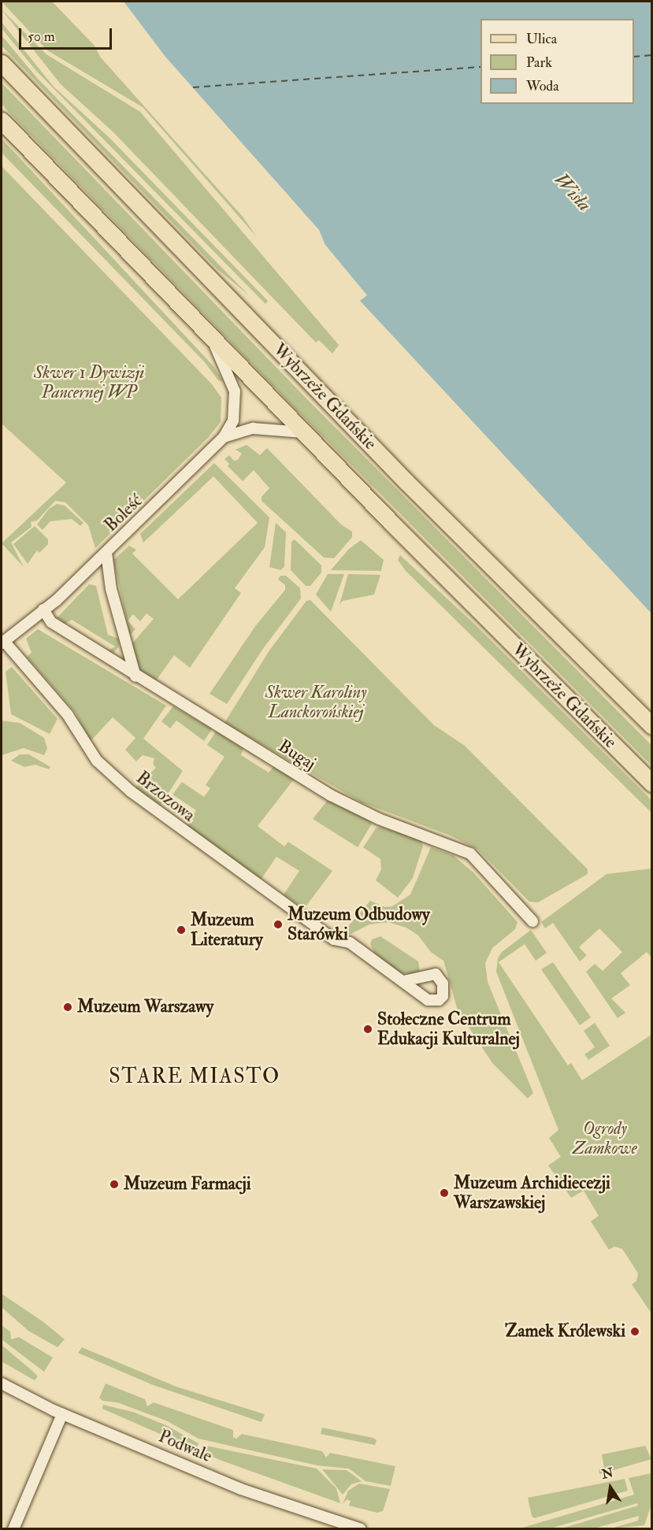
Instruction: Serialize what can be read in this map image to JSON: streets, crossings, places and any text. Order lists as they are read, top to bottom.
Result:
{
  "streets": {
    "main road": ["Wybrzeże Gdańskie"],
    "street": [
      "Boleść",
      "Bugaj",
      "Brzozowa",
      "Podwale"
    ]
  },
  "crossings": [
    ["Wybrzeże Gdańskie", "Boleść"],
    ["Boleść", "Bugaj"],
    ["Boleść", "Brzozowa"]
  ],
  "districts": ["STARE MIASTO"],
  "water": ["Wisła"],
  "parks": ["Skwer 1 Dywizji Pancernej WP", "Skwer Karoliny Lanckorońskiej", "Ogrody Zamkowe"],
  "places": [
    "Muzeum Odbudowy Starówki",
    "Muzeum Literatury",
    "Muzeum Warszawy",
    "Stołeczne Centrum Edukacji Kulturalnej",
    "Muzeum Farmacji",
    "Muzeum Archidiecezji Warszawskiej",
    "Zamek Królewski"
  ],
  "legend": ["Ulica", "Park", "Woda"],
  "scale_bar": "50 m",
  "north": "top"
}
